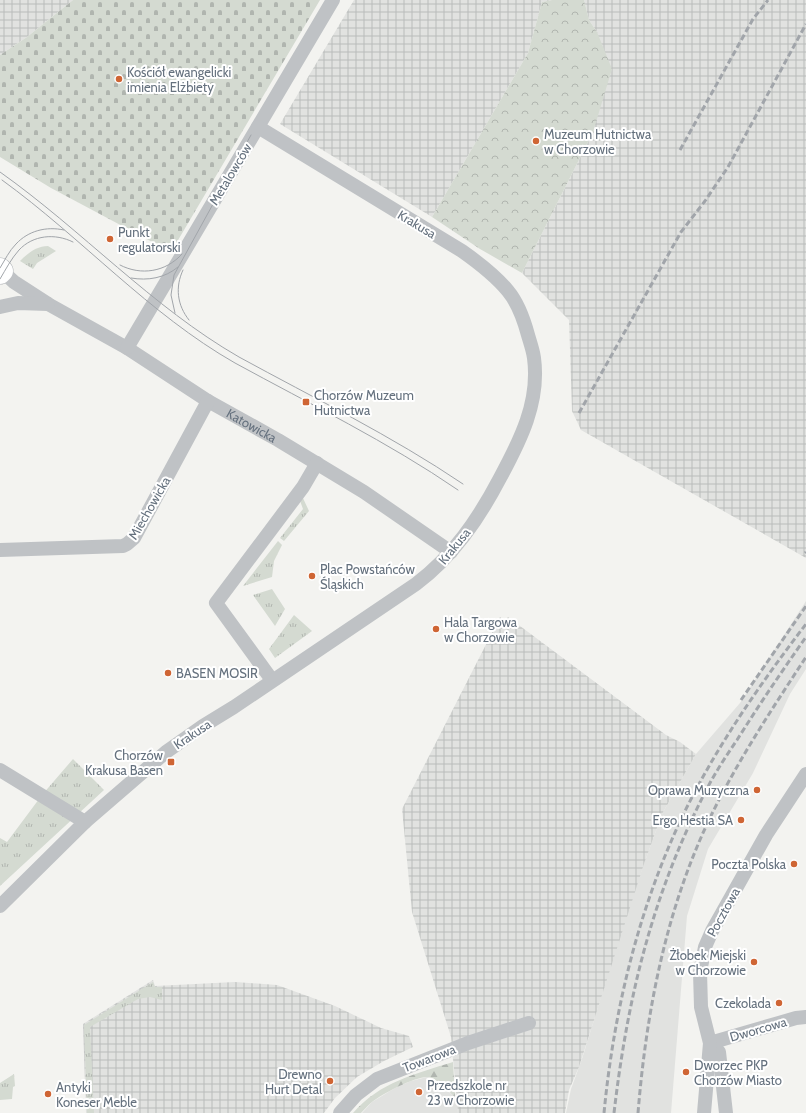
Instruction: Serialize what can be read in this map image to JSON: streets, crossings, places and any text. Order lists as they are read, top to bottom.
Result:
{
  "streets": {
    "street": [
      "Metalowców",
      "Krakusa",
      "Katowicka",
      "Miechowicka",
      "Pocztowa",
      "Dworcowa",
      "Towarowa"
    ]
  },
  "crossings": [
    ["Metalowców", "Krakusa"],
    ["Metalowców", "Katowicka"],
    ["Krakusa", "Katowicka"],
    ["Katowicka", "Miechowicka"],
    ["Pocztowa", "Dworcowa"]
  ],
  "places": {
    "other": [
      "Kościół ewangelicki imienia Elżbiety",
      "Muzeum Hutnictwa w Chorzowie",
      "Punkt regulatorski",
      "Plac Powstańców Śląskich",
      "Hala Targowa w Chorzowie",
      "BASEN MOSIR",
      "Oprawa Muzyczna",
      "Ergo Hestia SA",
      "Poczta Polska",
      "Żłobek Miejski w Chorzowie",
      "Czekolada",
      "Dworzec PKP Chorzów Miasto",
      "Drewno Hurt Detal",
      "Przedszkole nr 23 w Chorzowie",
      "Antyki Koneser Meble"
    ],
    "transit": ["Chorzów Muzeum Hutnictwa", "Chorzów Krakusa Basen"]
  }
}
